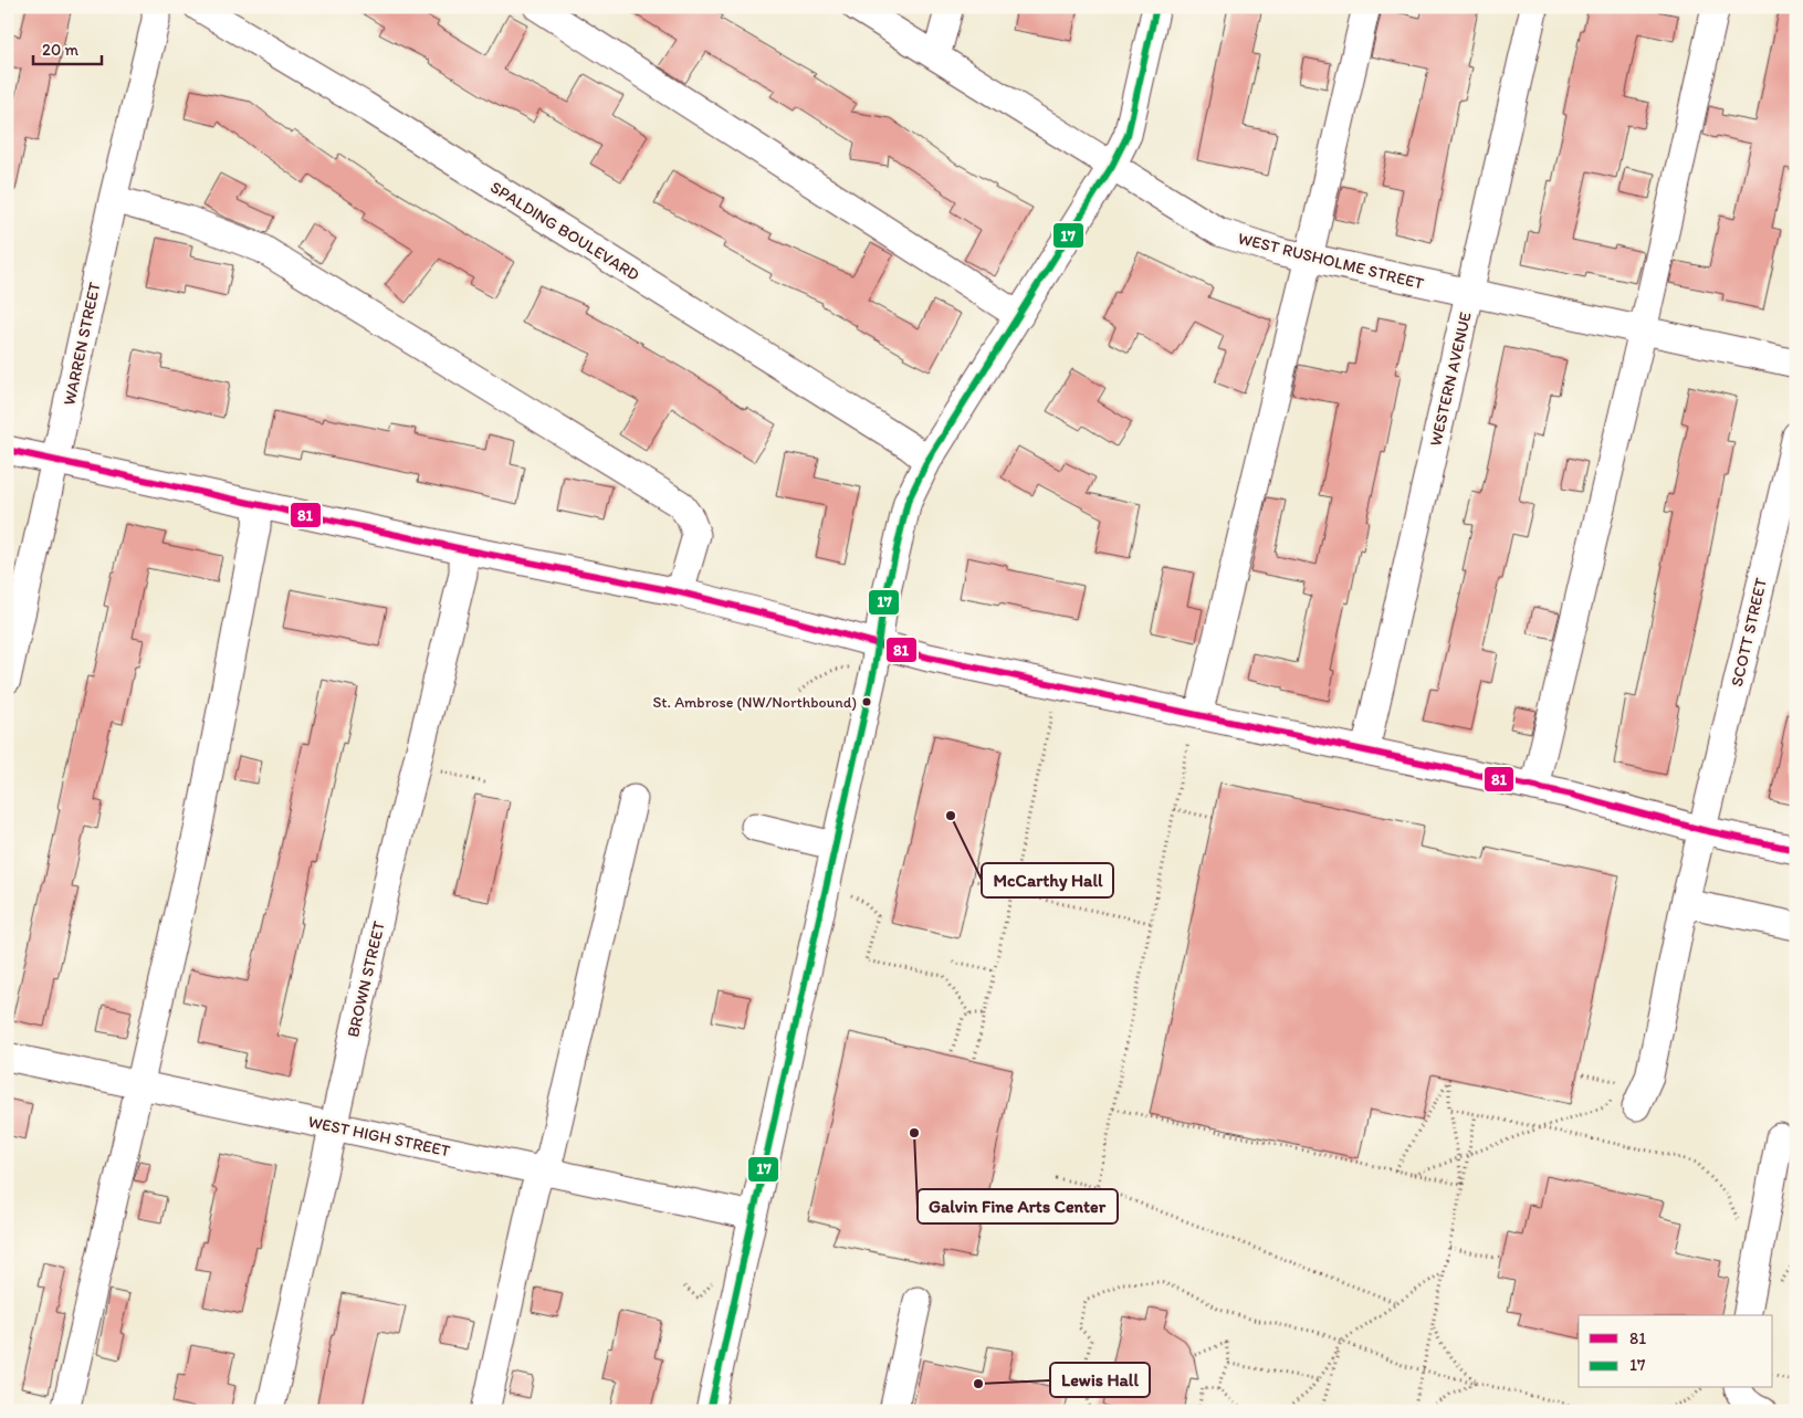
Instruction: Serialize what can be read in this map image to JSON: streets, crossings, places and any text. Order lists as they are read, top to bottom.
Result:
{
  "streets": {
    "street": [
      "SPALDING BOULEVARD",
      "WEST RUSHOLME STREET",
      "WARREN STREET",
      "WESTERN AVENUE",
      "SCOTT STREET",
      "BROWN STREET",
      "WEST HIGH STREET"
    ]
  },
  "crossings": [
    ["WEST RUSHOLME STREET", "WESTERN AVENUE"],
    ["BROWN STREET", "WEST HIGH STREET"]
  ],
  "places": [
    "St. Ambrose (NW/Northbound)",
    "McCarthy Hall",
    "Galvin Fine Arts Center",
    "Lewis Hall"
  ],
  "lines": ["transit line 17", "transit line 81"],
  "legend": ["81", "17"],
  "scale_bar": "20 m"
}
